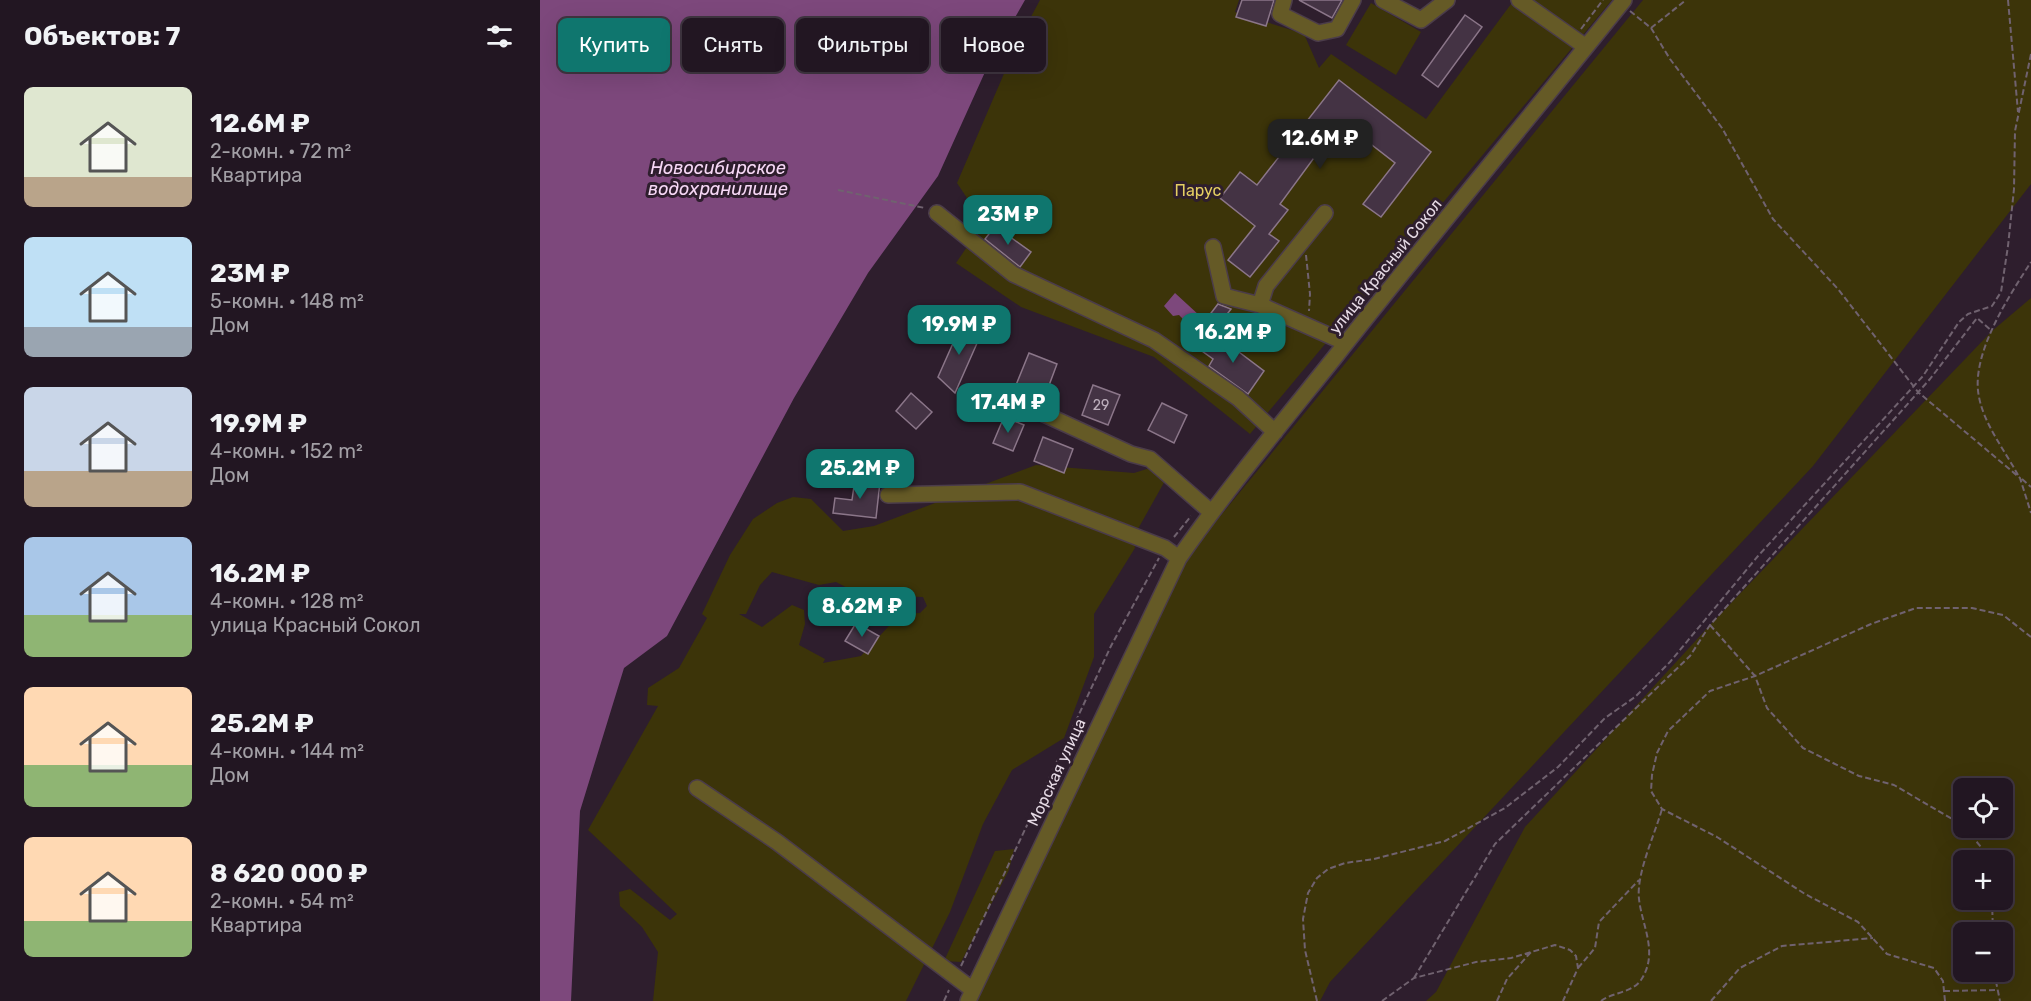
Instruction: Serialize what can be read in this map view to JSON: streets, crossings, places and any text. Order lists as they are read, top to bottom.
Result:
{
  "streets": {
    "street": ["улица Красный Сокол", "Морская улица"]
  },
  "crossings": [
    ["улица Красный Сокол", "Морская улица"]
  ],
  "water": ["Новосибирское водохранилище"],
  "parks": ["Парус"],
  "house_numbers": ["29"],
  "page": {
    "heading": "Объектов: 7",
    "chip": [
      "Купить",
      "Снять",
      "Фильтры",
      "Новое"
    ],
    "list": [
      {
        "name": "12.6M ₽",
        "note": "2-комн. · 72 m² · Квартира"
      },
      {
        "name": "23M ₽",
        "note": "5-комн. · 148 m² · Дом"
      },
      {
        "name": "19.9M ₽",
        "note": "4-комн. · 152 m² · Дом"
      },
      {
        "name": "16.2M ₽",
        "note": "4-комн. · 128 m² · улица Красный Сокол"
      },
      {
        "name": "25.2M ₽",
        "note": "4-комн. · 144 m² · Дом"
      },
      {
        "name": "8 620 000 ₽",
        "note": "2-комн. · 54 m² · Квартира"
      }
    ],
    "price": [
      "12.6M ₽",
      "23M ₽",
      "19.9M ₽",
      "16.2M ₽",
      "17.4M ₽",
      "25.2M ₽",
      "8.62M ₽"
    ],
    "map_buttons": ["+", "−"]
  }
}
